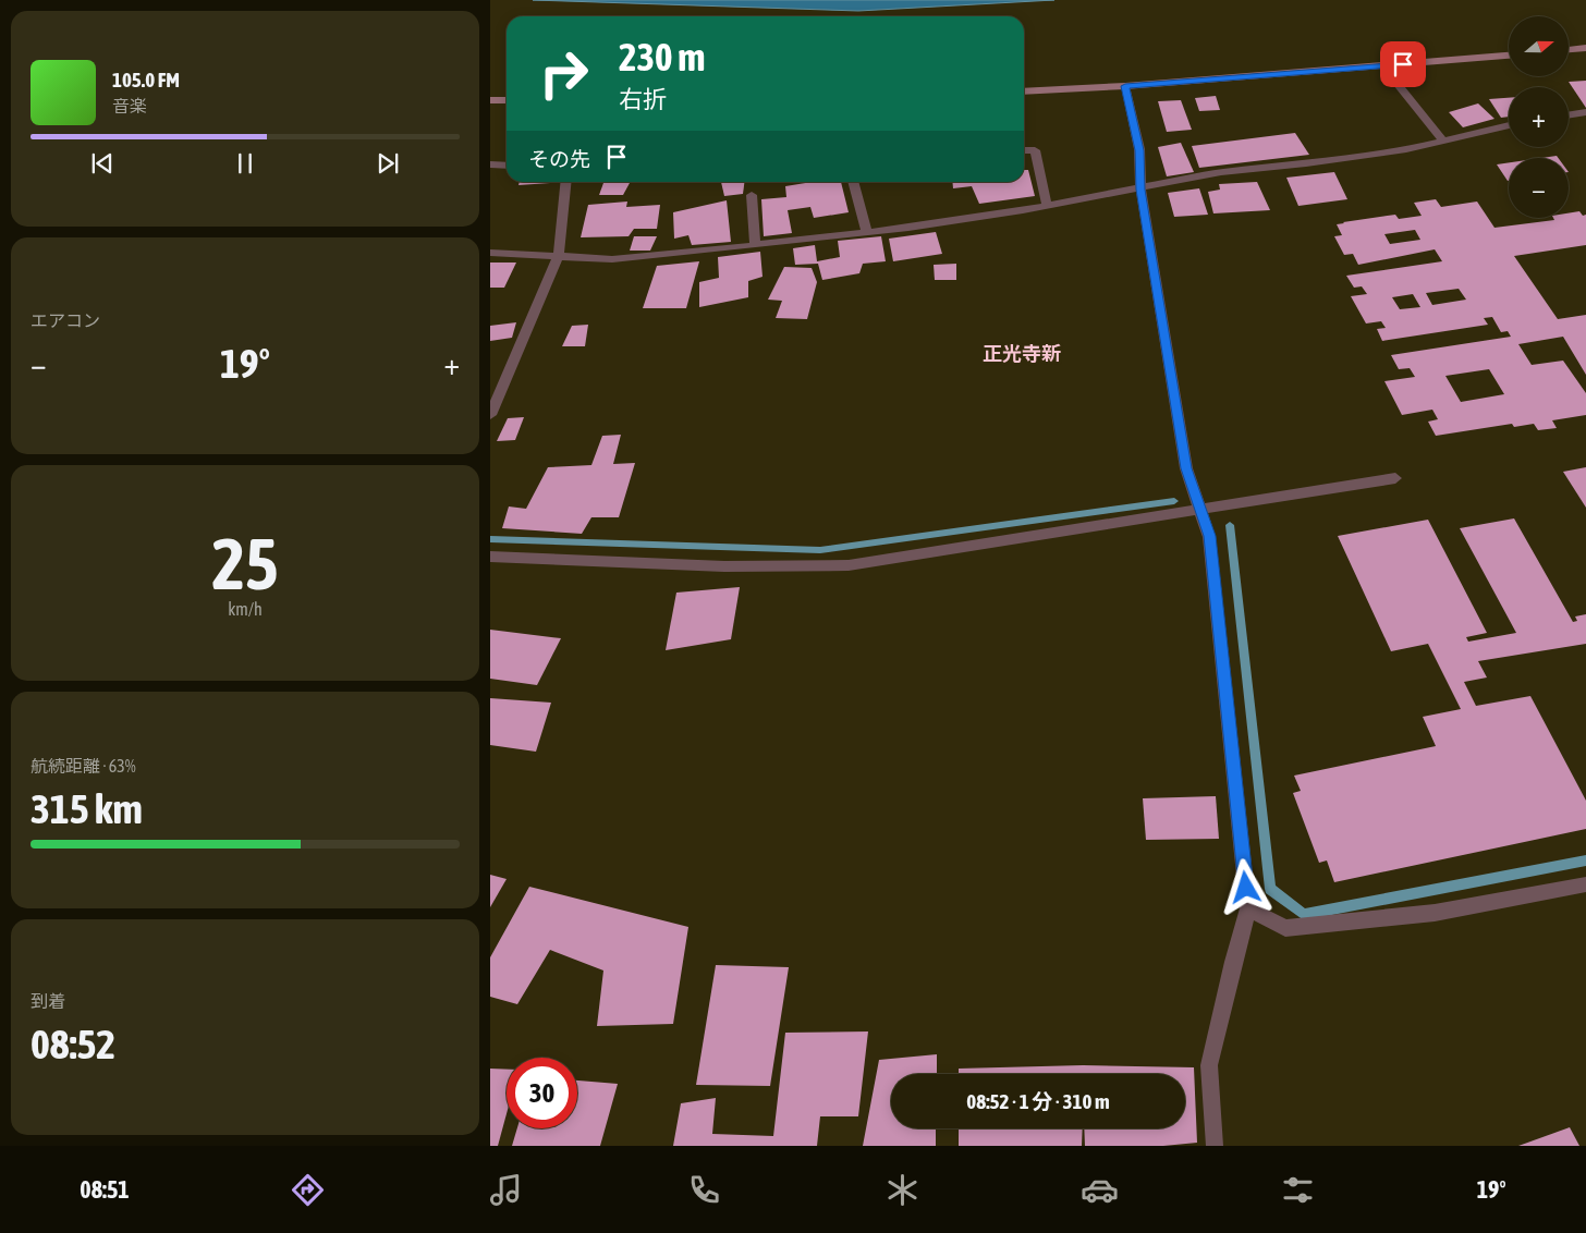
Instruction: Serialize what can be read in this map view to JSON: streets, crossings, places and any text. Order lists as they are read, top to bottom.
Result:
{
  "districts": ["正光寺新"],
  "north": "right",
  "page": {
    "map_buttons": ["+", "−"],
    "turn": ["230 m", "右折"],
    "song": ["105.0 FM", "音楽"],
    "then": "その先",
    "tile": [
      "エアコン",
      ["25", "km/h"],
      ["航続距離 · 63%", "315 km"],
      ["到着", "08:52"]
    ],
    "heat": ["−", "19°", "+"],
    "limit": "30",
    "trip": "08:52 · 1 分 · 310 m",
    "tabs": ["08:51", "19°"]
  }
}
